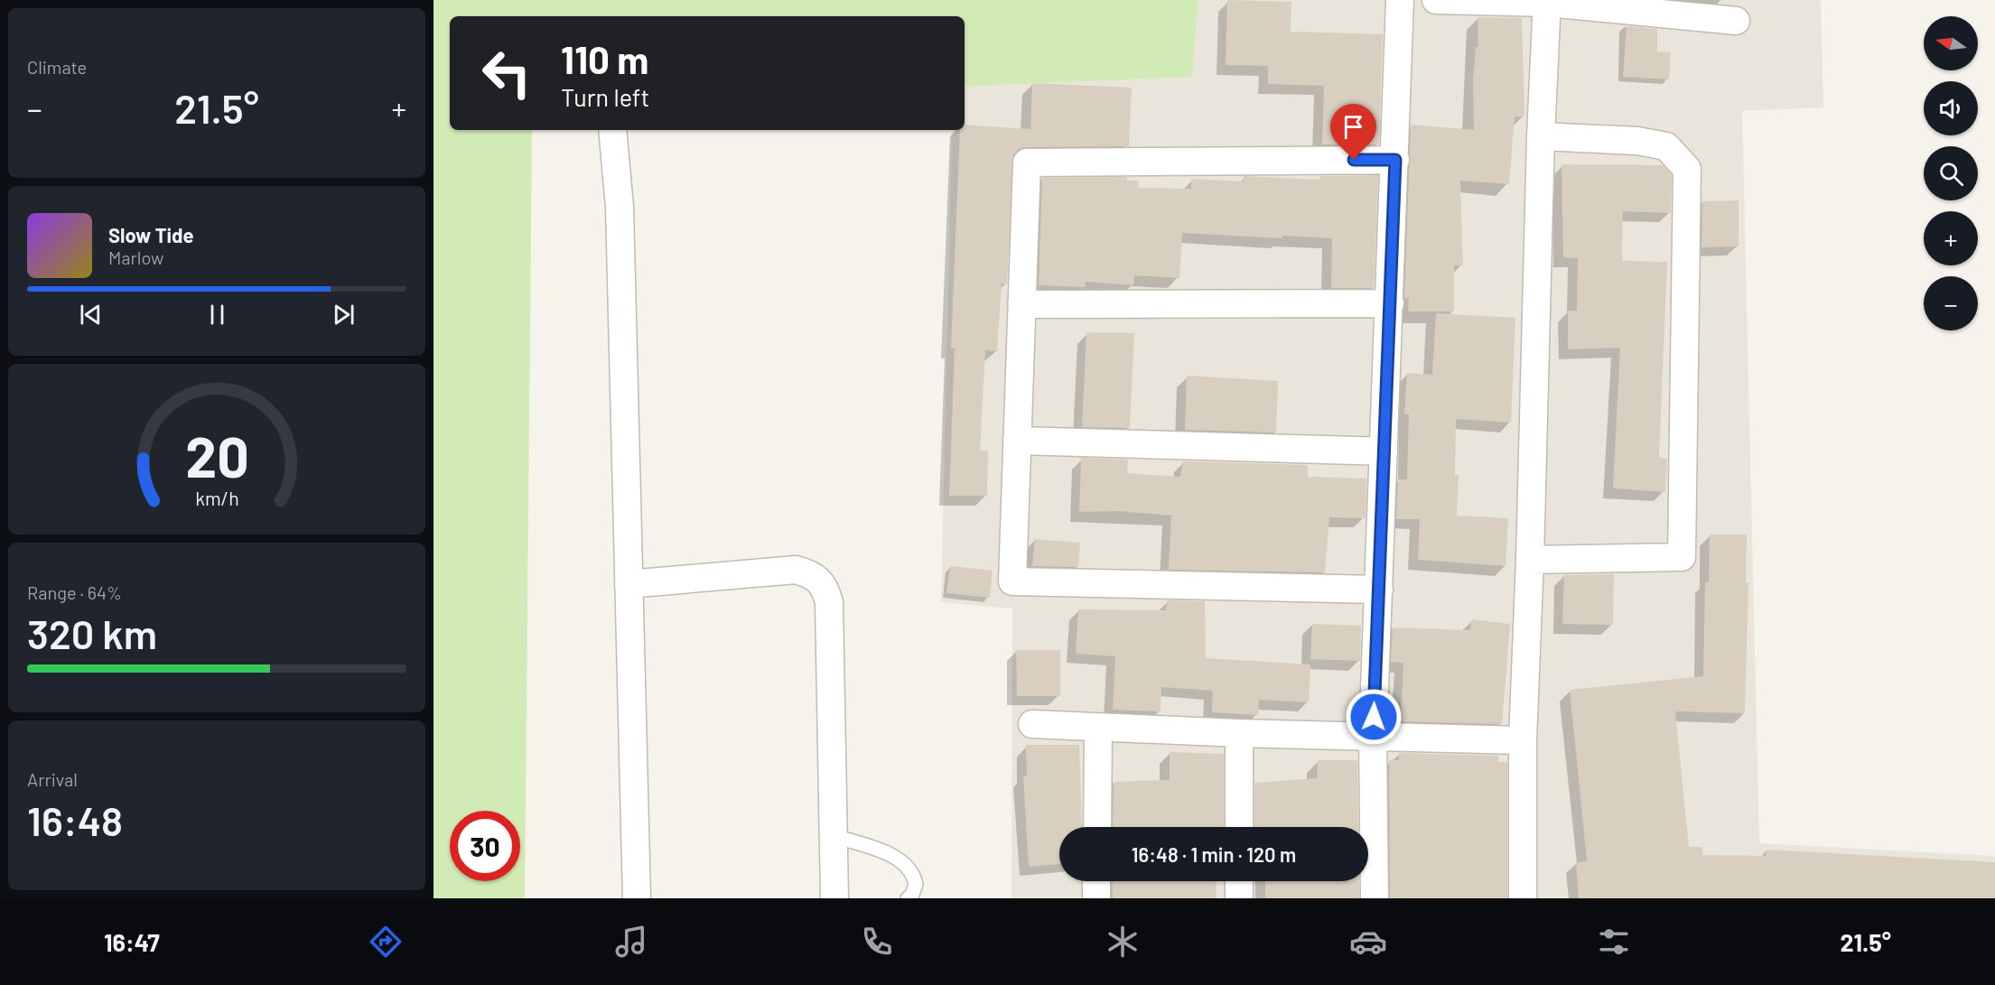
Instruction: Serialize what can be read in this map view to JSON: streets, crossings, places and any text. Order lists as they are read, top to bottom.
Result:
{
  "north": "left",
  "page": {
    "tile": [
      "Climate",
      ["Range · 64%", "320 km"],
      ["Arrival", "16:48"]
    ],
    "map_buttons": ["+", "−"],
    "turn": ["110 m", "Turn left"],
    "heat": ["−", "21.5°", "+"],
    "song": ["Slow Tide", "Marlow"],
    "limit": "30",
    "trip": "16:48 · 1 min · 120 m",
    "tabs": ["16:47", "21.5°"],
    "gauge": ["20", "km/h"]
  }
}
